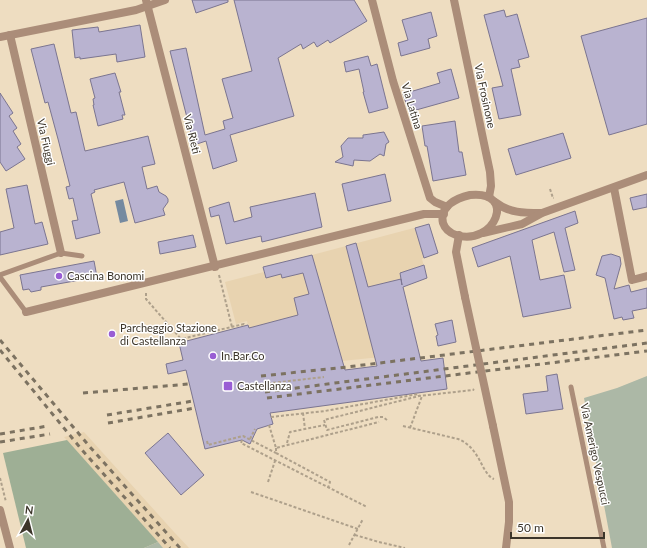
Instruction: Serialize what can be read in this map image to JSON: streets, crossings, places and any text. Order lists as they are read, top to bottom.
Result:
{
  "streets": {
    "street": [
      "Via Frosinone",
      "Via Latina",
      "Via Rieti",
      "Via Fiuggi"
    ],
    "lane": ["Via Amerigo Vespucci"]
  },
  "crossings": [
    ["Via Frosinone", "Via Latina"]
  ],
  "places": {
    "other": ["Cascina Bonomi", "Parcheggio Stazione di Castellanza", "In.Bar.Co"],
    "transit": ["Castellanza"]
  },
  "scale_bar": "50 m",
  "north": "top"
}
